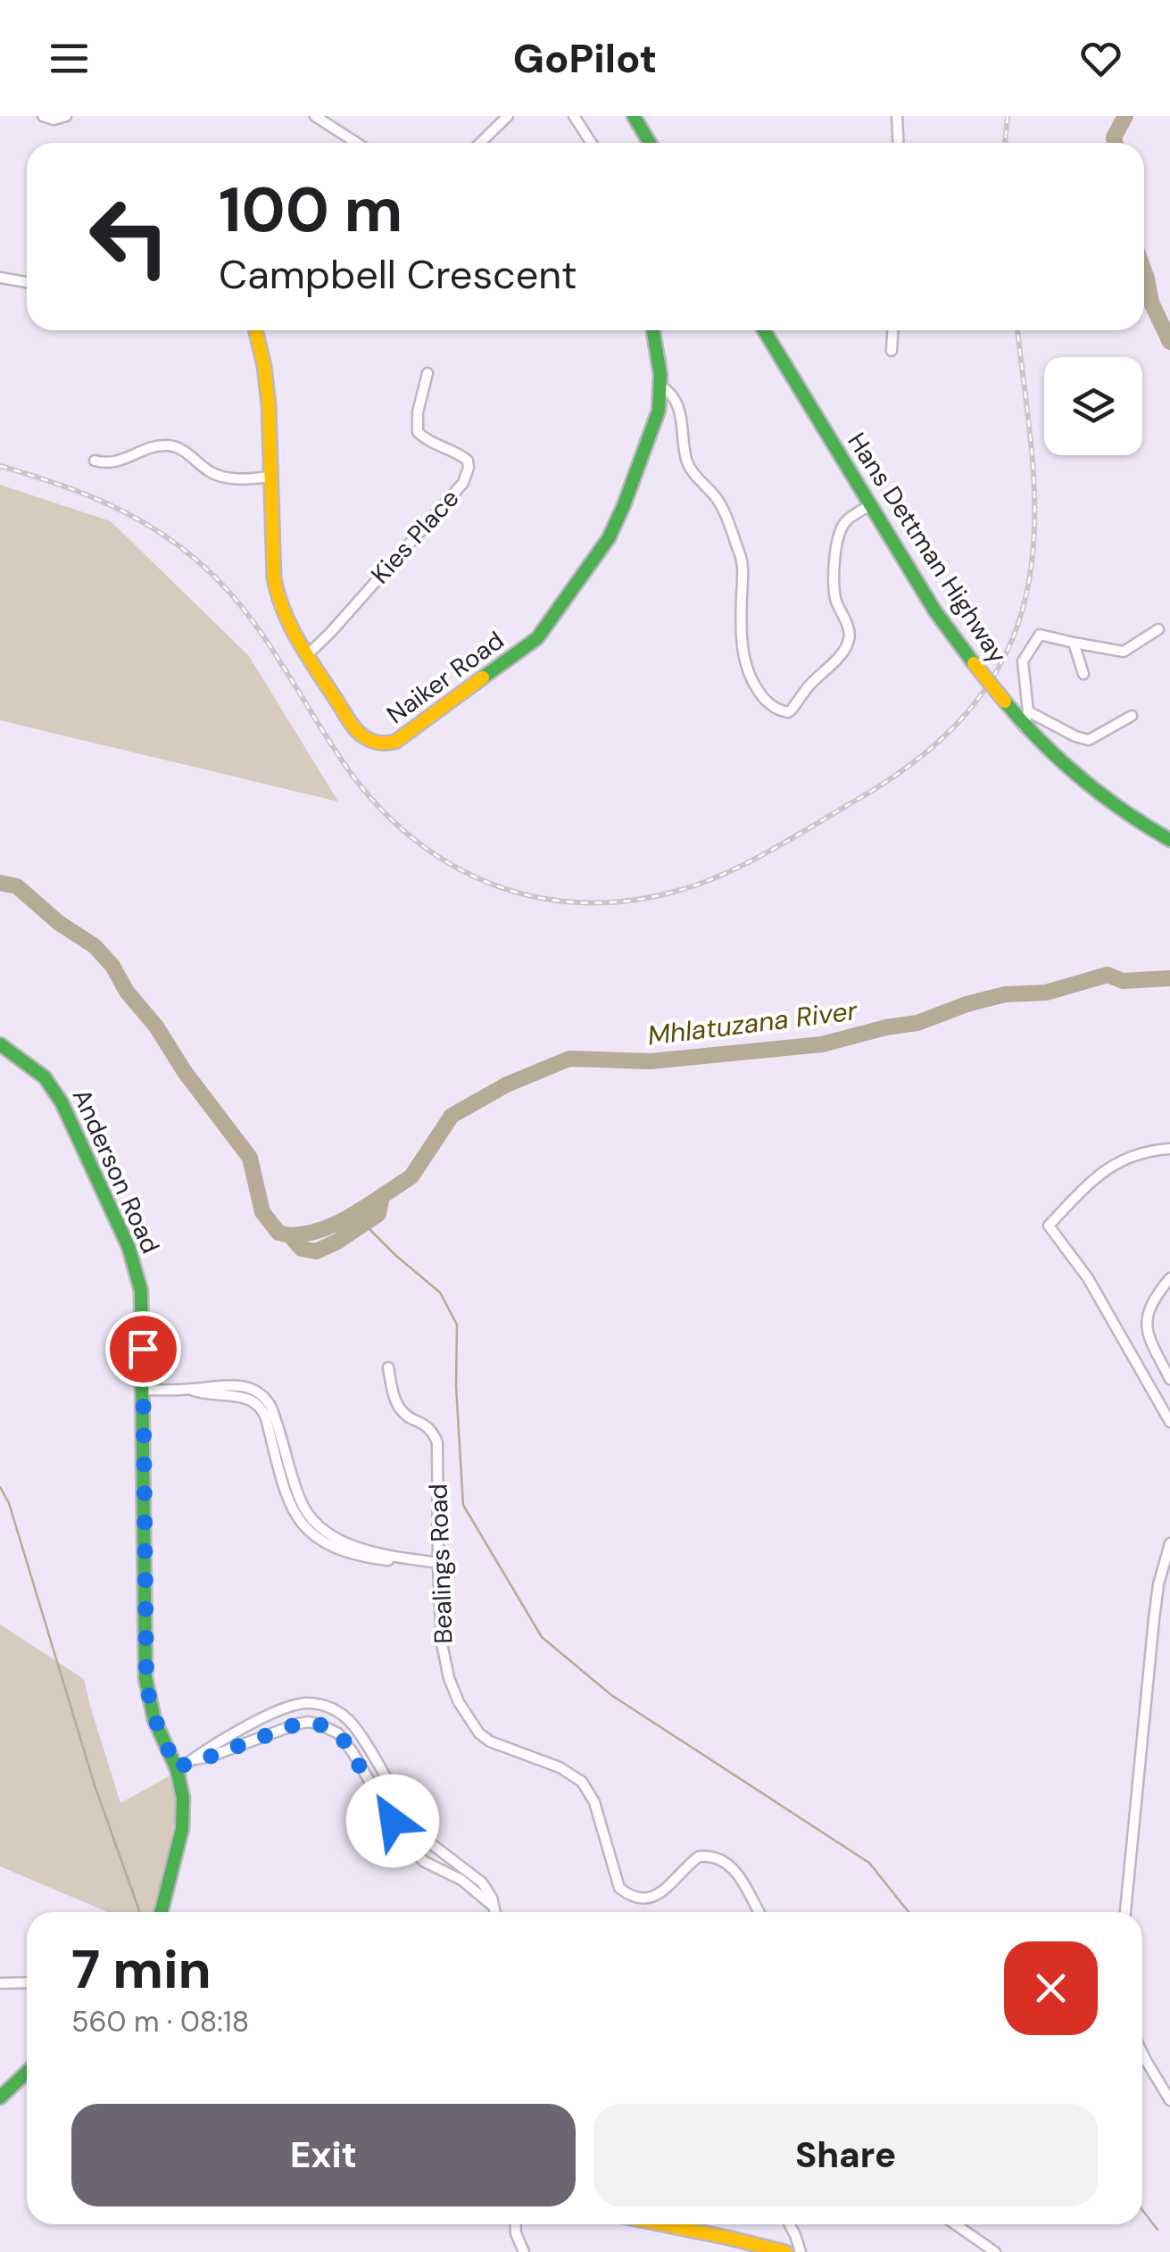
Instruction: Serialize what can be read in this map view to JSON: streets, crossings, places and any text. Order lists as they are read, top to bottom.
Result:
{
  "streets": {
    "street": [
      "Kies Place",
      "Hans Dettman Highway",
      "Naiker Road",
      "Anderson Road",
      "Bealings Road"
    ]
  },
  "crossings": [
    ["Kies Place", "Naiker Road"]
  ],
  "water": ["Mhlatuzana River"],
  "page": {
    "header": "GoPilot",
    "turn": ["100 m", "Campbell Crescent"],
    "heading": ["7 min", "560 m · 08:18"],
    "buttons": ["Exit", "Share"]
  }
}
